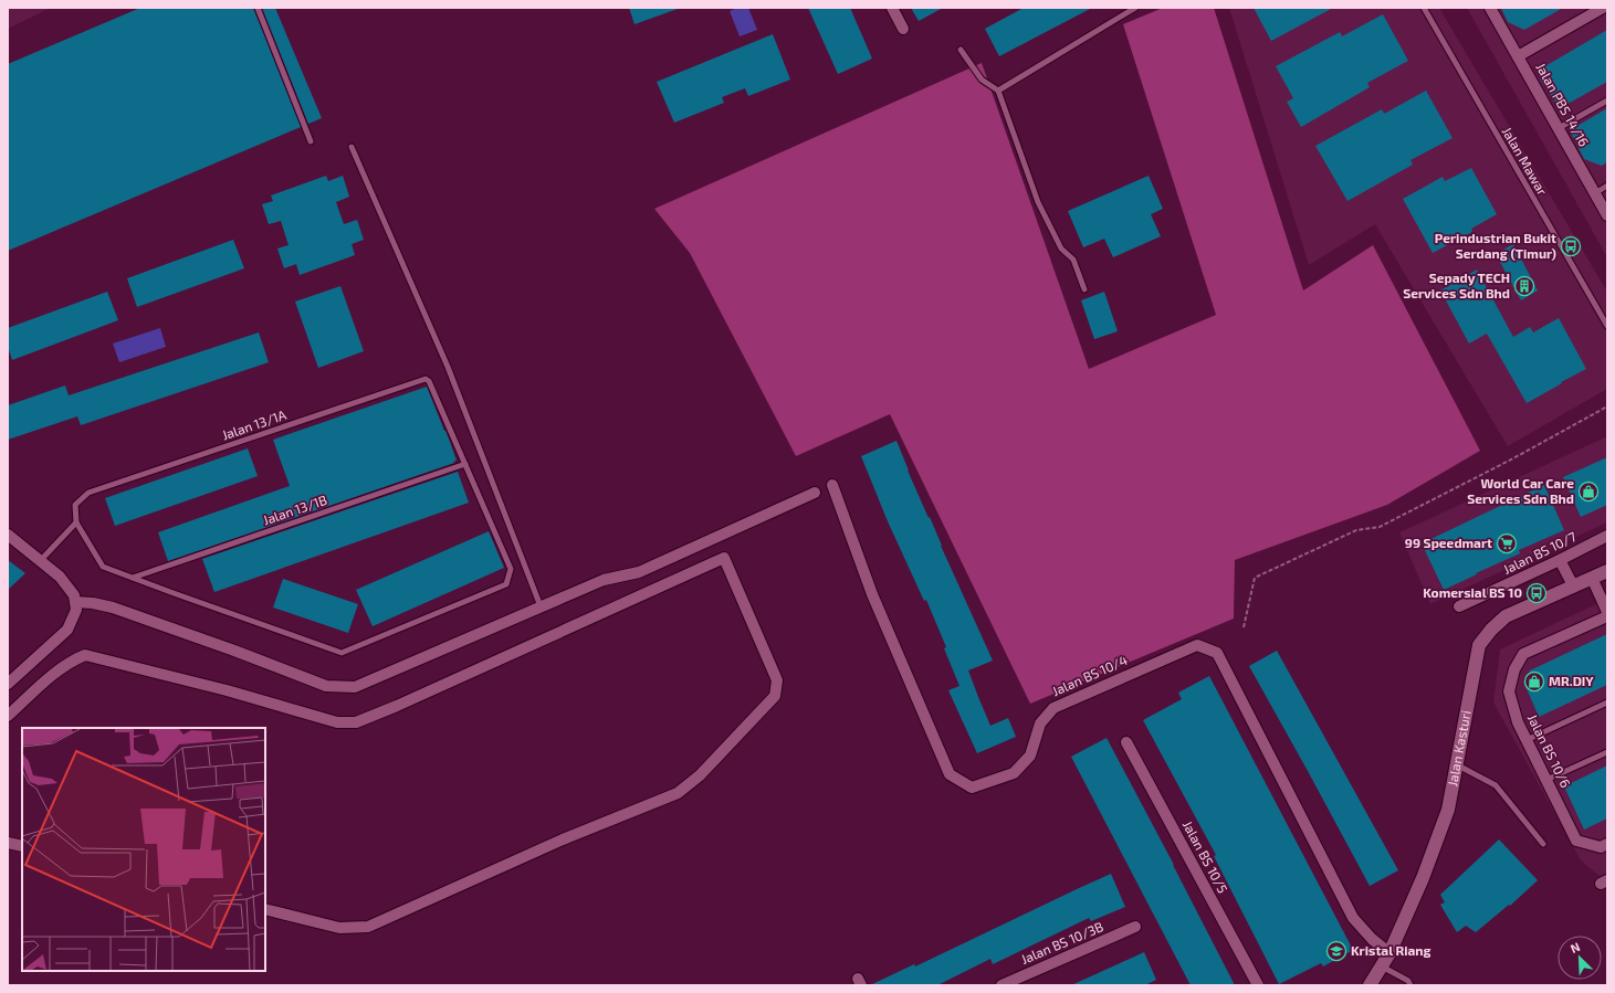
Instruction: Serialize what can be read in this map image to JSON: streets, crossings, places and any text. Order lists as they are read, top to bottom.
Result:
{
  "streets": {
    "street": [
      "Jalan PBS 14/16",
      "Jalan BS 10/7",
      "Jalan BS 10/4",
      "Jalan Kasturi",
      "Jalan BS 10/6",
      "Jalan BS 10/5",
      "Jalan BS 10/3B"
    ],
    "lane": ["Jalan Mawar", "Jalan 13/1A", "Jalan 13/1B"]
  },
  "crossings": [
    ["Jalan 13/1A", "Jalan 13/1B"],
    ["Jalan BS 10/4", "Jalan Kasturi"]
  ],
  "places": {
    "bus stop": ["Perindustrian Bukit Serdang (Timur)", "Komersial BS 10"],
    "building": ["Sepady TECH Services Sdn Bhd"],
    "shop": ["World Car Care Services Sdn Bhd", "MR.DIY"],
    "supermarket": ["99 Speedmart"],
    "school or university": ["Kristal Riang"]
  },
  "north": "top left"
}
